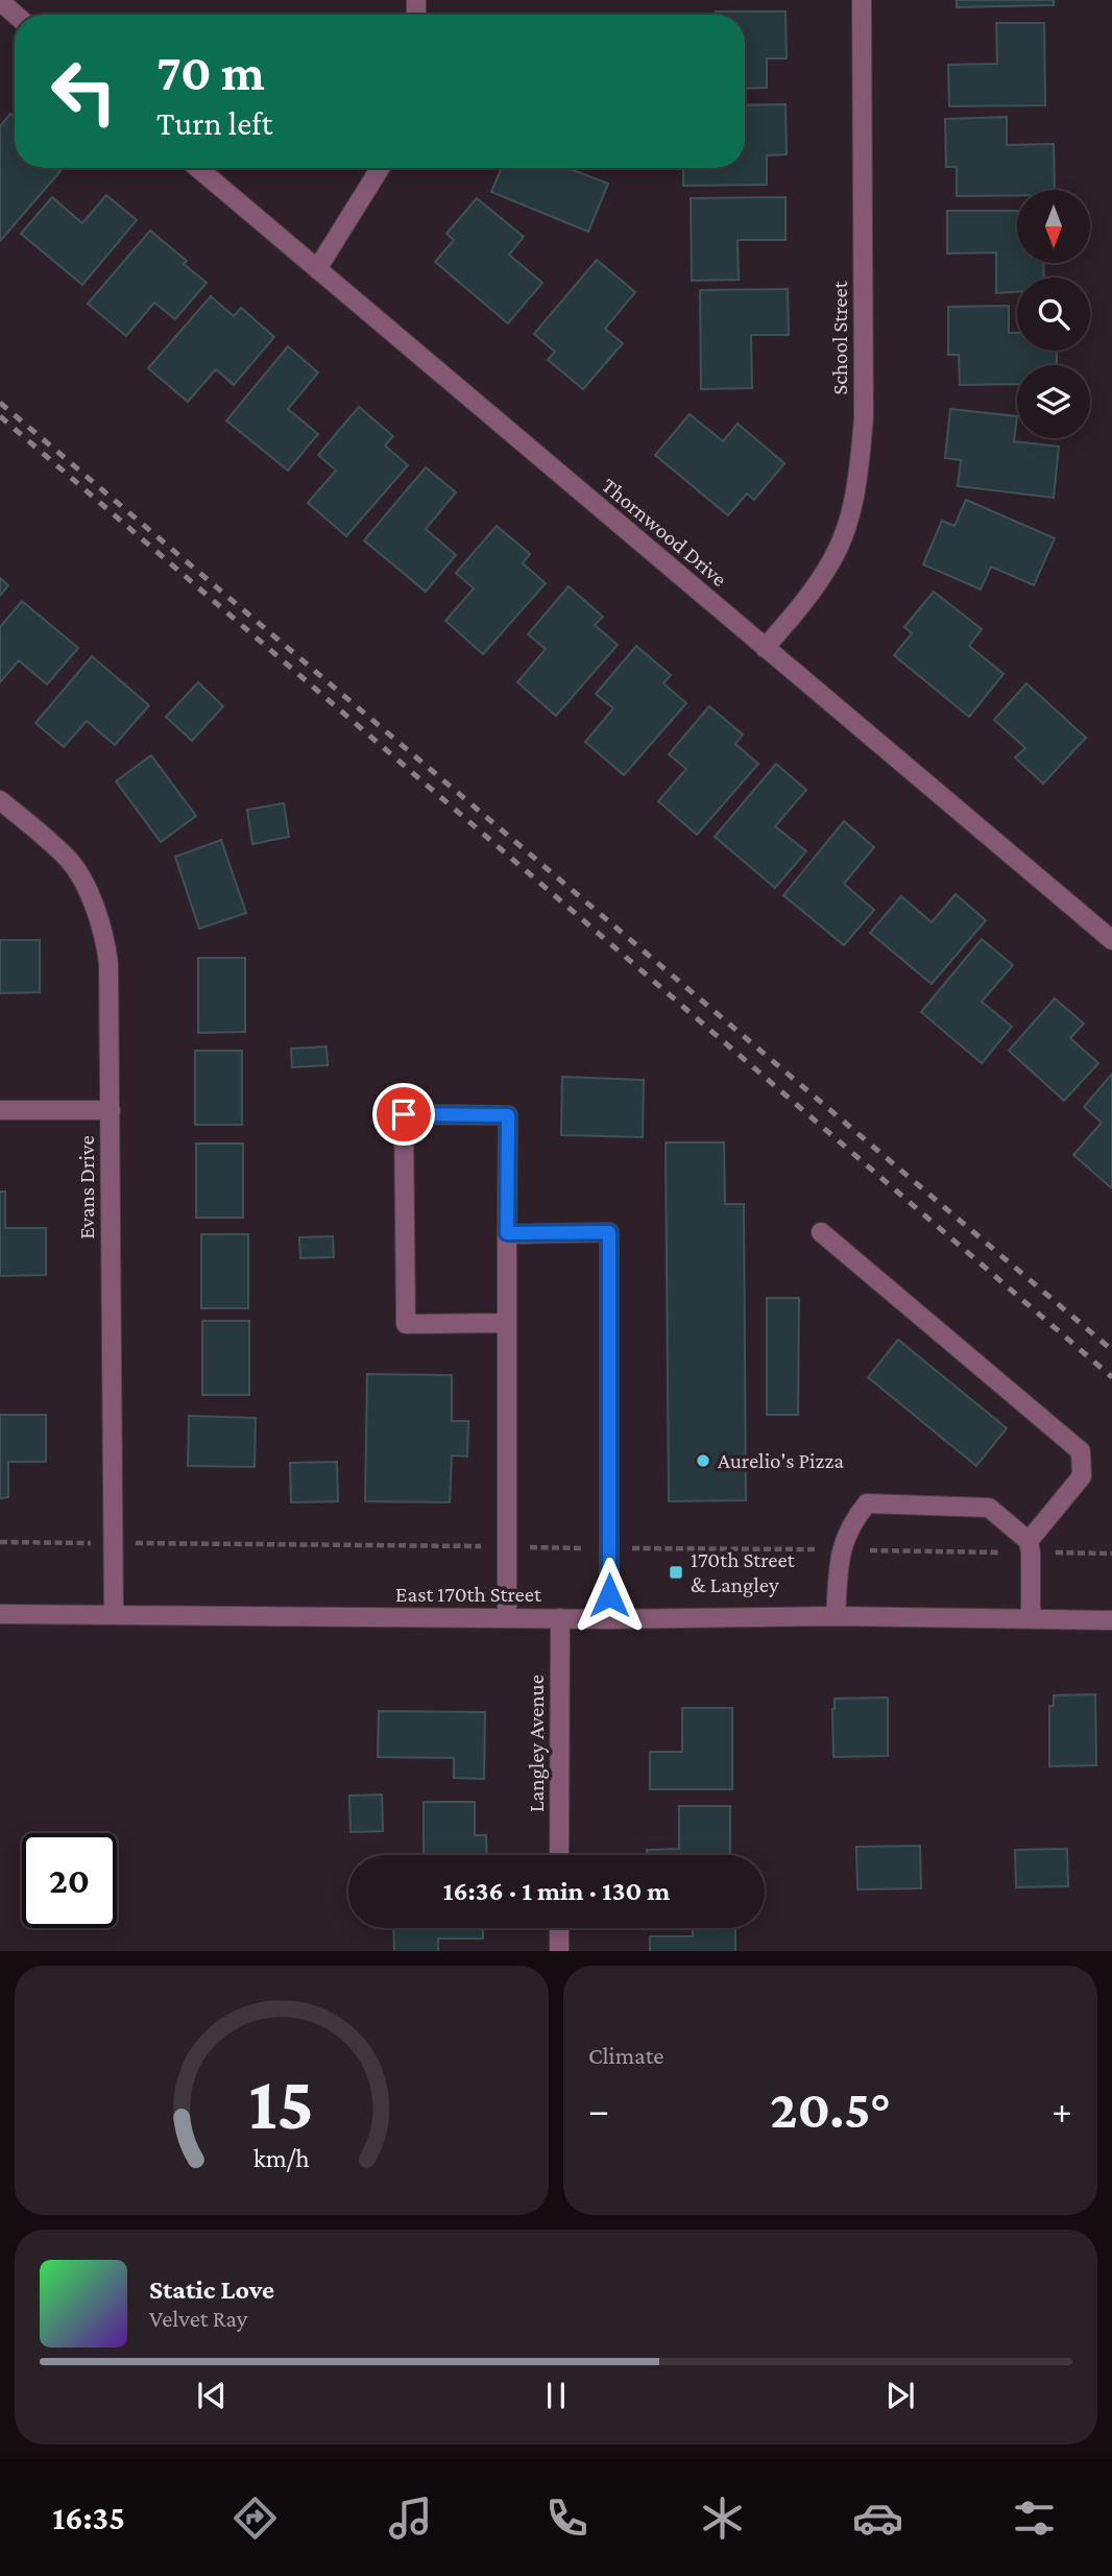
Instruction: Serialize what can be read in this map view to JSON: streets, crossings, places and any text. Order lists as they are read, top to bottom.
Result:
{
  "streets": {
    "street": [
      "School Street",
      "Thornwood Drive",
      "Evans Drive",
      "East 170th Street",
      "Langley Avenue"
    ]
  },
  "crossings": [
    ["School Street", "Thornwood Drive"],
    ["Evans Drive", "East 170th Street"],
    ["East 170th Street", "Langley Avenue"]
  ],
  "places": {
    "other": ["Aurelio's Pizza"],
    "transit": ["170th Street & Langley"]
  },
  "north": "bottom",
  "page": {
    "turn": ["70 m", "Turn left"],
    "limit": "20",
    "trip": "16:36 · 1 min · 130 m",
    "tile": "Climate",
    "heat": ["−", "20.5°", "+"],
    "song": ["Static Love", "Velvet Ray"],
    "tabs": "16:35",
    "gauge": ["15", "km/h"]
  }
}
